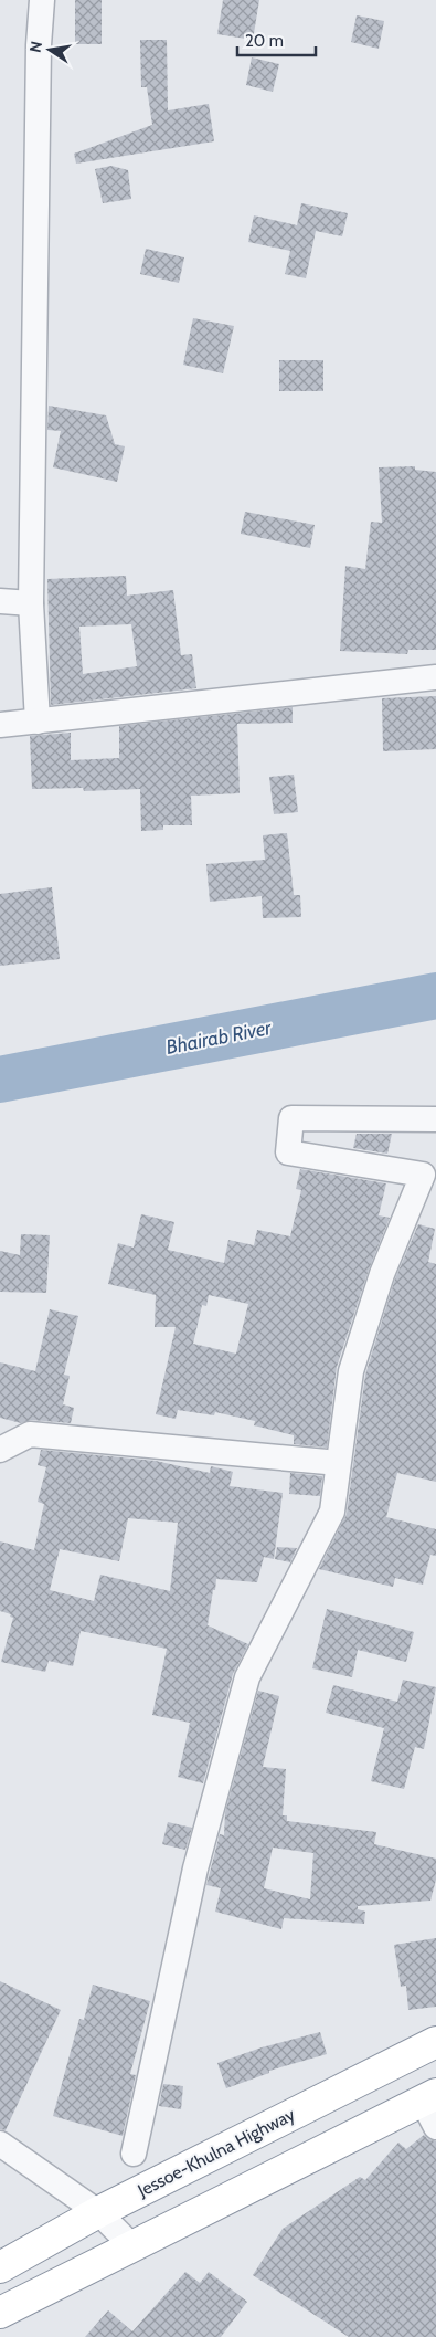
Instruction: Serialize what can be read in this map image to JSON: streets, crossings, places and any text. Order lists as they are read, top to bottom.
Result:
{
  "streets": {
    "highway": ["Jessoe-Khulna Highway"]
  },
  "water": ["Bhairab River"],
  "scale_bar": "20 m",
  "north": "left"
}
